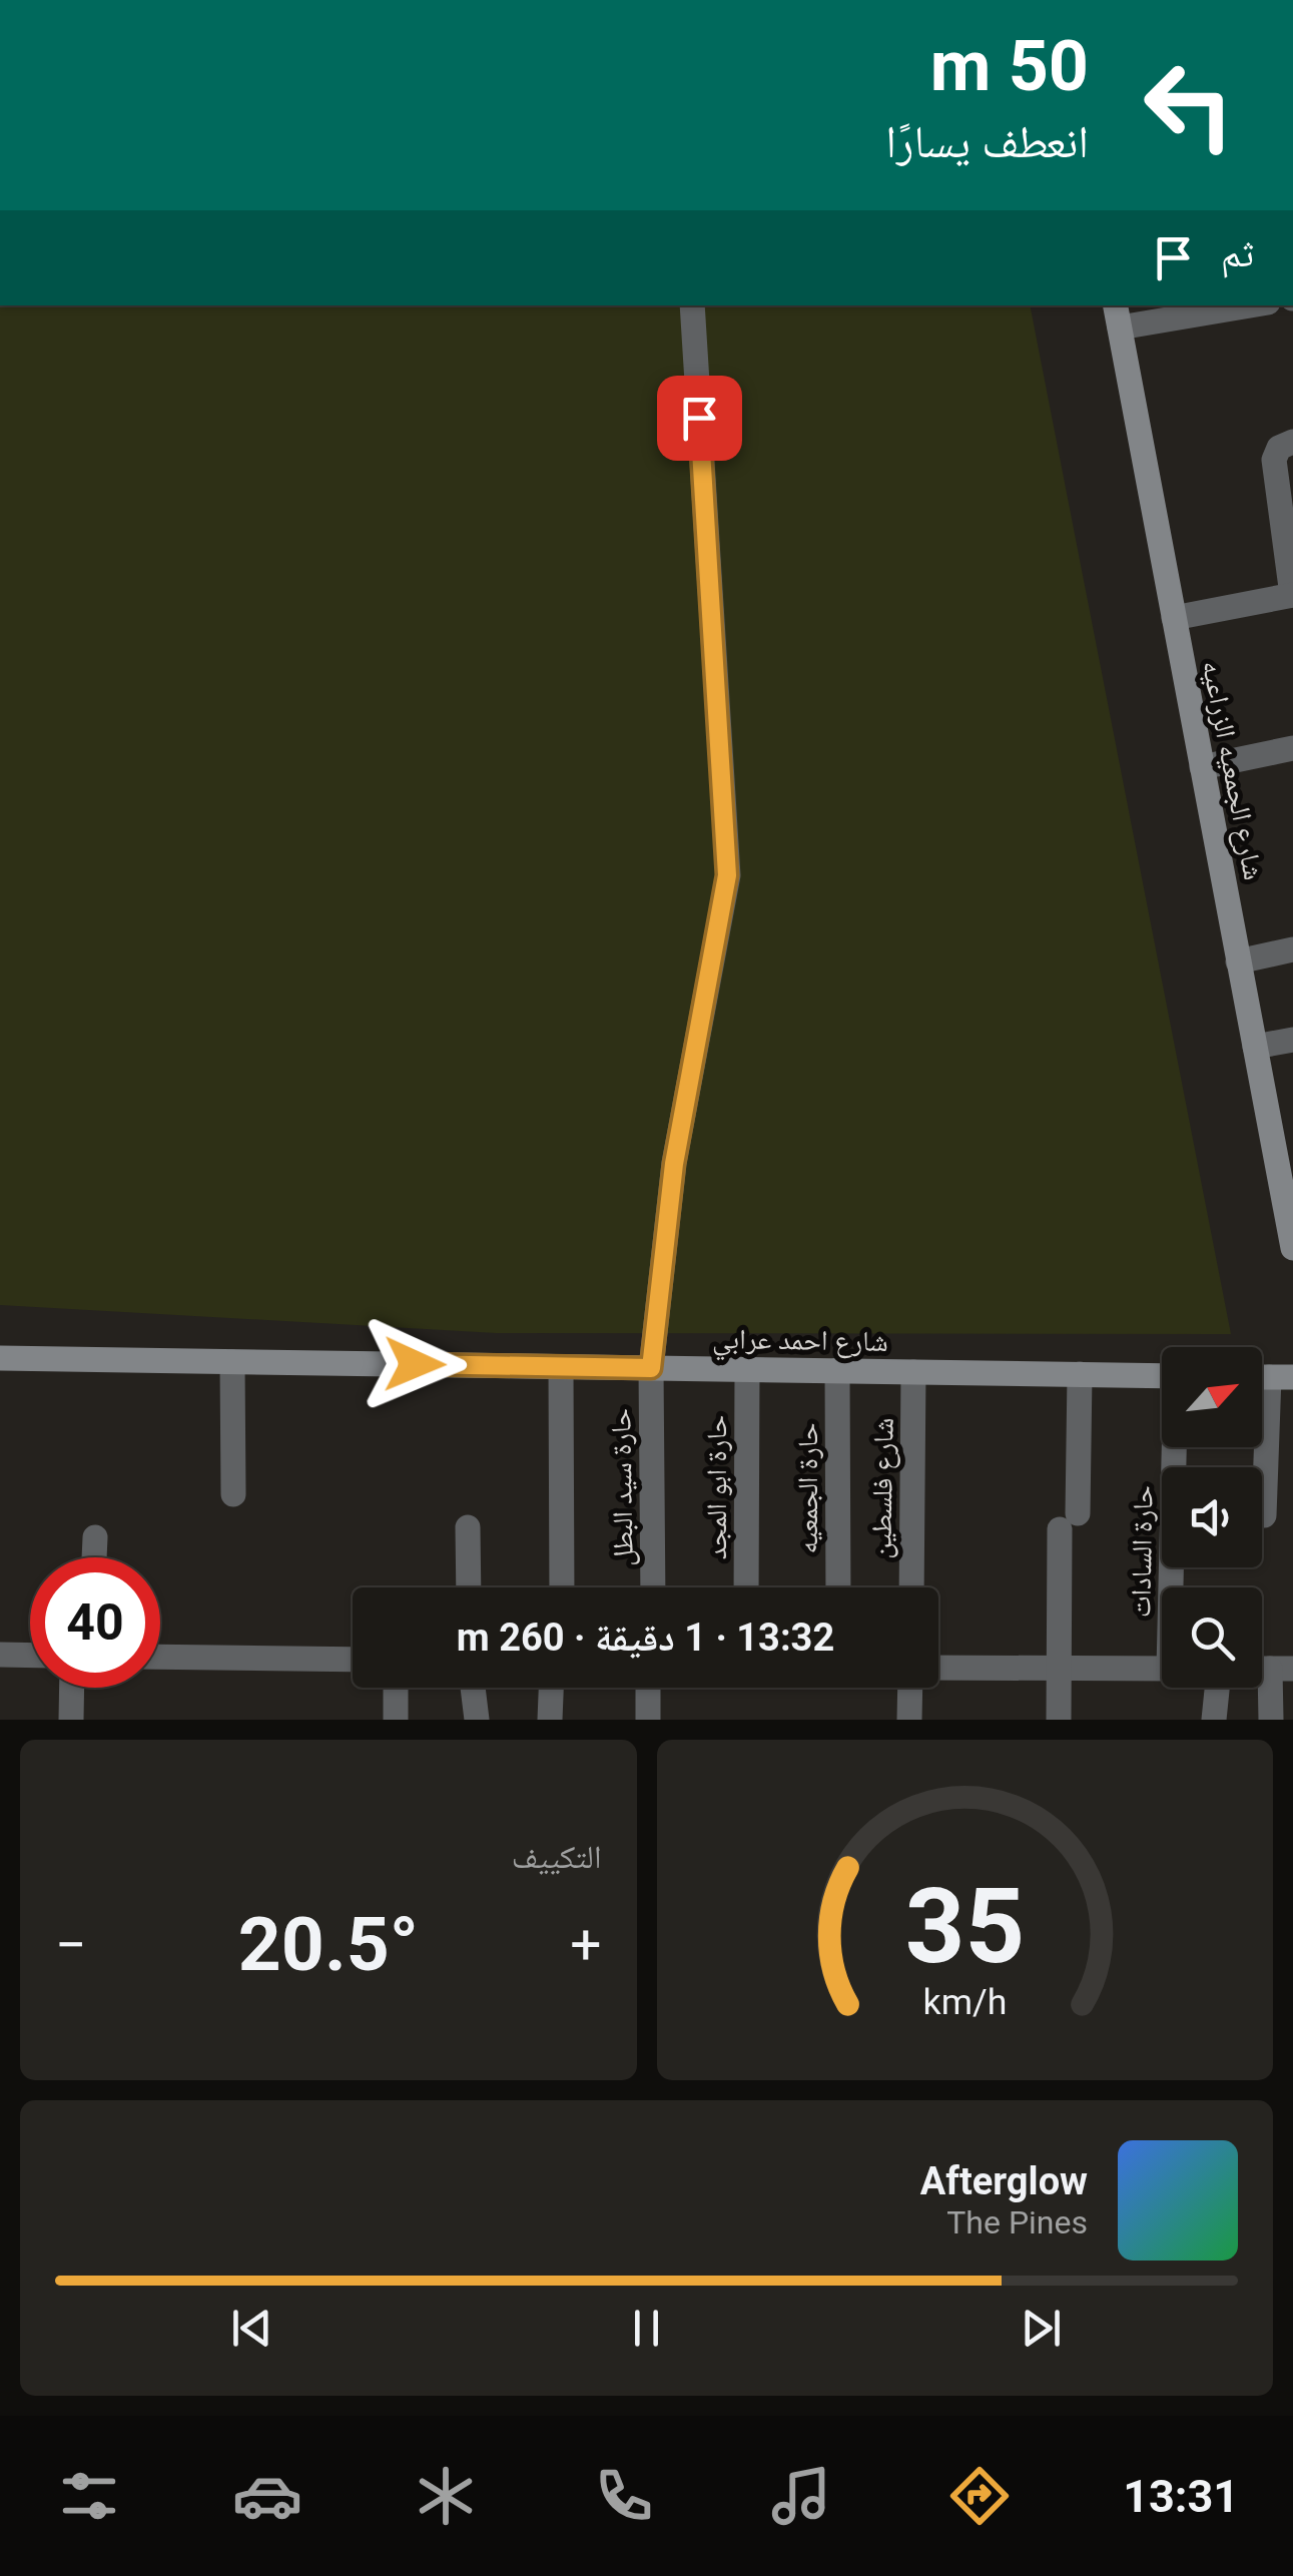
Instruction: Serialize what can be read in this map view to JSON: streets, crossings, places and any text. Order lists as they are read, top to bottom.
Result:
{
  "streets": {
    "street": [
      "شارع الجمعيه الزراعيه",
      "شارع احمد عرابي",
      "حارة سيد البطل",
      "حارة ابو المجد",
      "حارة الجمعيه",
      "شارع فلسطين",
      "حارة السادات"
    ]
  },
  "crossings": [
    ["شارع احمد عرابي", "حارة سيد البطل"],
    ["شارع احمد عرابي", "حارة ابو المجد"],
    ["شارع احمد عرابي", "حارة الجمعيه"],
    ["شارع احمد عرابي", "شارع فلسطين"]
  ],
  "north": "top right",
  "page": {
    "turn": ["50 m", "انعطف يسارًا"],
    "then": "ثم",
    "limit": "40",
    "trip": "13:32 · 1 دقيقة · 260 m",
    "tile": "التكييف",
    "heat": ["−", "20.5°", "+"],
    "song": ["Afterglow", "The Pines"],
    "tabs": "13:31",
    "gauge": ["35", "km/h"]
  }
}
